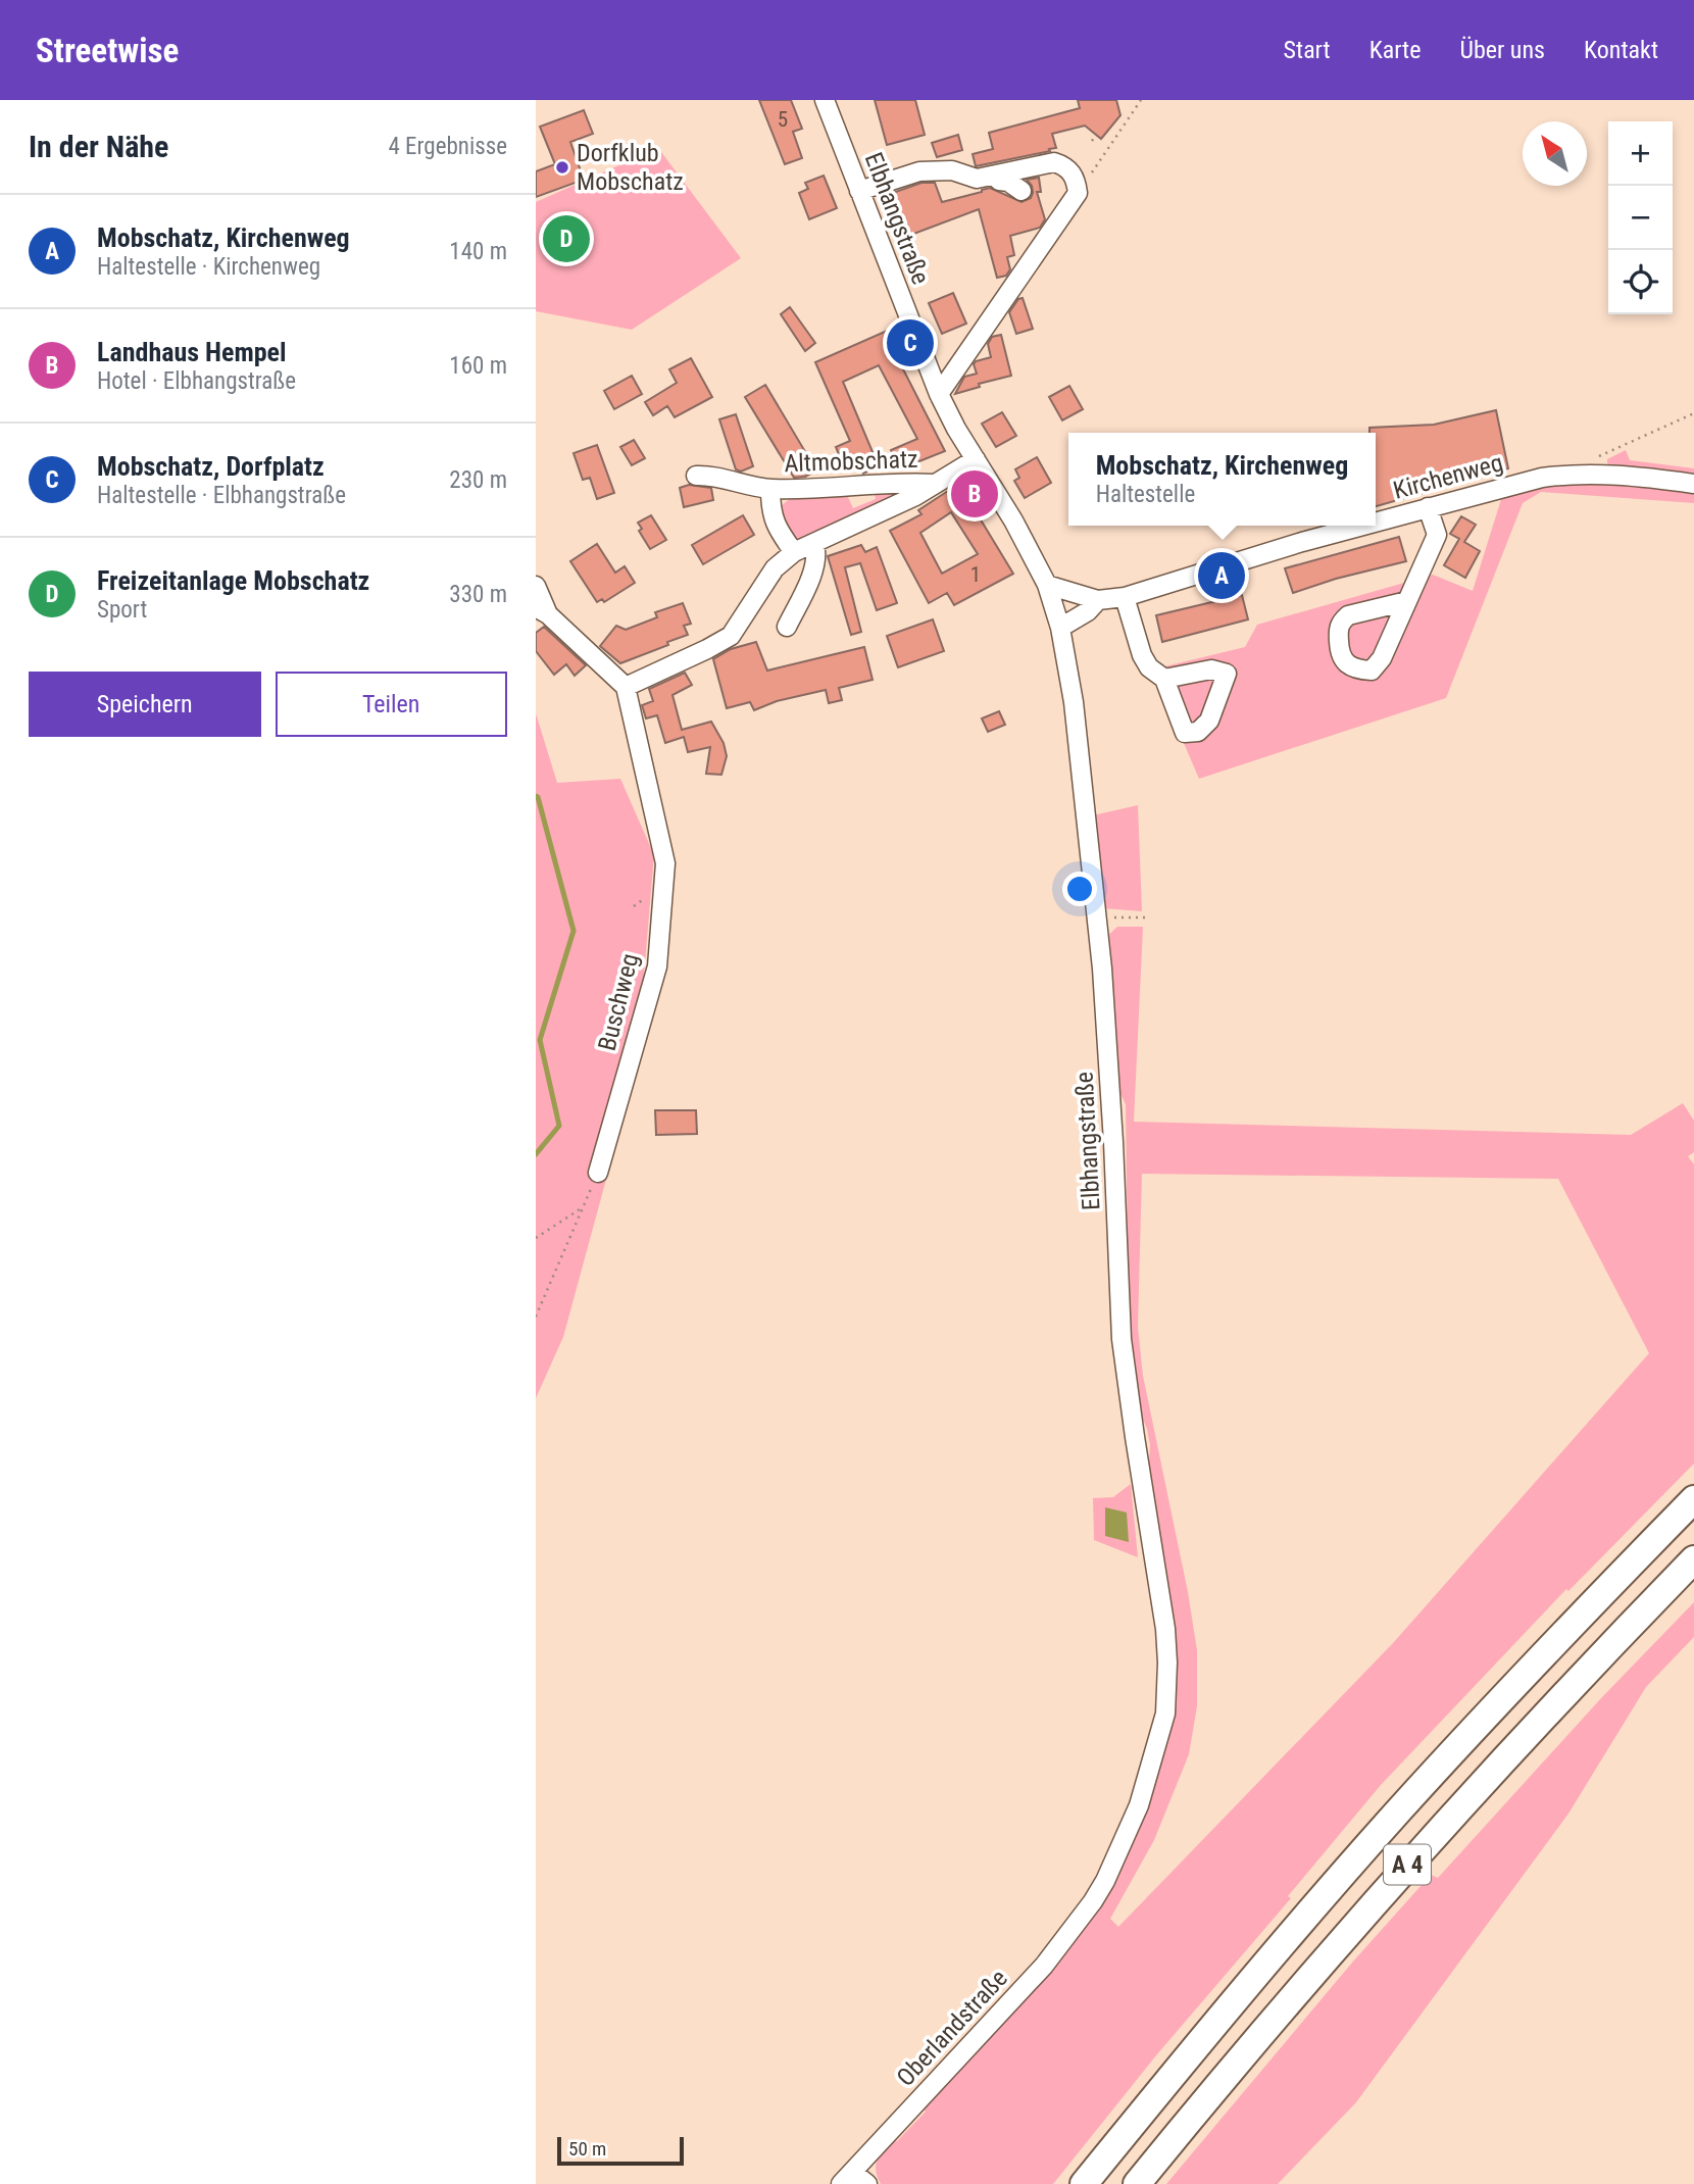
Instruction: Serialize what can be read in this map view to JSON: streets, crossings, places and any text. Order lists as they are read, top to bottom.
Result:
{
  "streets": {
    "highway": ["A 4"],
    "street": [
      "Elbhangstraße",
      "Altmobschatz",
      "Kirchenweg",
      "Buschweg",
      "Oberlandstraße"
    ]
  },
  "crossings": [
    ["Elbhangstraße", "Altmobschatz"],
    ["Elbhangstraße", "Kirchenweg"],
    ["Elbhangstraße", "Oberlandstraße"]
  ],
  "places": ["Dorfklub Mobschatz"],
  "house_numbers": ["5", "1"],
  "scale_bar": "50 m",
  "north": "top left",
  "page": {
    "header": "Streetwise",
    "nav": [
      "Start",
      "Karte",
      "Über uns",
      "Kontakt"
    ],
    "heading": ["In der Nähe", "4 Ergebnisse"],
    "map_buttons": ["+", "−"],
    "list": [
      {
        "mark": "A",
        "name": "Mobschatz, Kirchenweg",
        "note": "Haltestelle · Kirchenweg",
        "value": "140 m"
      },
      {
        "mark": "B",
        "name": "Landhaus Hempel",
        "note": "Hotel · Elbhangstraße",
        "value": "160 m"
      },
      {
        "mark": "C",
        "name": "Mobschatz, Dorfplatz",
        "note": "Haltestelle · Elbhangstraße",
        "value": "230 m"
      },
      {
        "mark": "D",
        "name": "Freizeitanlage Mobschatz",
        "note": "Sport",
        "value": "330 m"
      }
    ],
    "pins": [
      "D",
      "C",
      "B",
      "A"
    ],
    "popup": ["Mobschatz, Kirchenweg", "Haltestelle"],
    "buttons": ["Speichern", "Teilen"],
    "scale": "50 m"
  }
}
